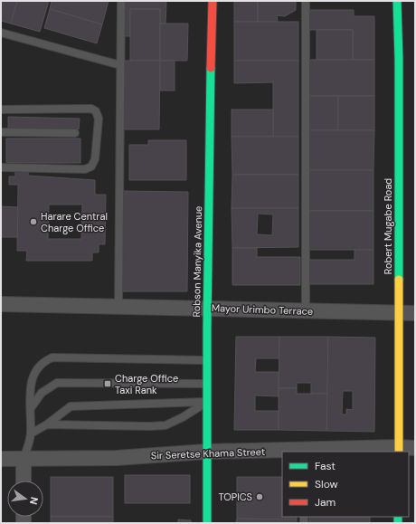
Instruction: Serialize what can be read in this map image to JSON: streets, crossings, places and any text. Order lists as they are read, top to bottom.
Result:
{
  "streets": {
    "main road": ["Robert Mugabe Road", "Robson Manyika Avenue"],
    "street": ["Mayor Urimbo Terrace", "Sir Seretse Khama Street"]
  },
  "crossings": [
    ["Robert Mugabe Road", "Mayor Urimbo Terrace"],
    ["Robert Mugabe Road", "Sir Seretse Khama Street"],
    ["Robson Manyika Avenue", "Mayor Urimbo Terrace"],
    ["Robson Manyika Avenue", "Sir Seretse Khama Street"]
  ],
  "places": {
    "other": ["Harare Central Charge Office", "TOPICS"],
    "transit": ["Charge Office Taxi Rank"]
  },
  "legend": ["Fast", "Slow", "Jam"],
  "north": "right"
}
